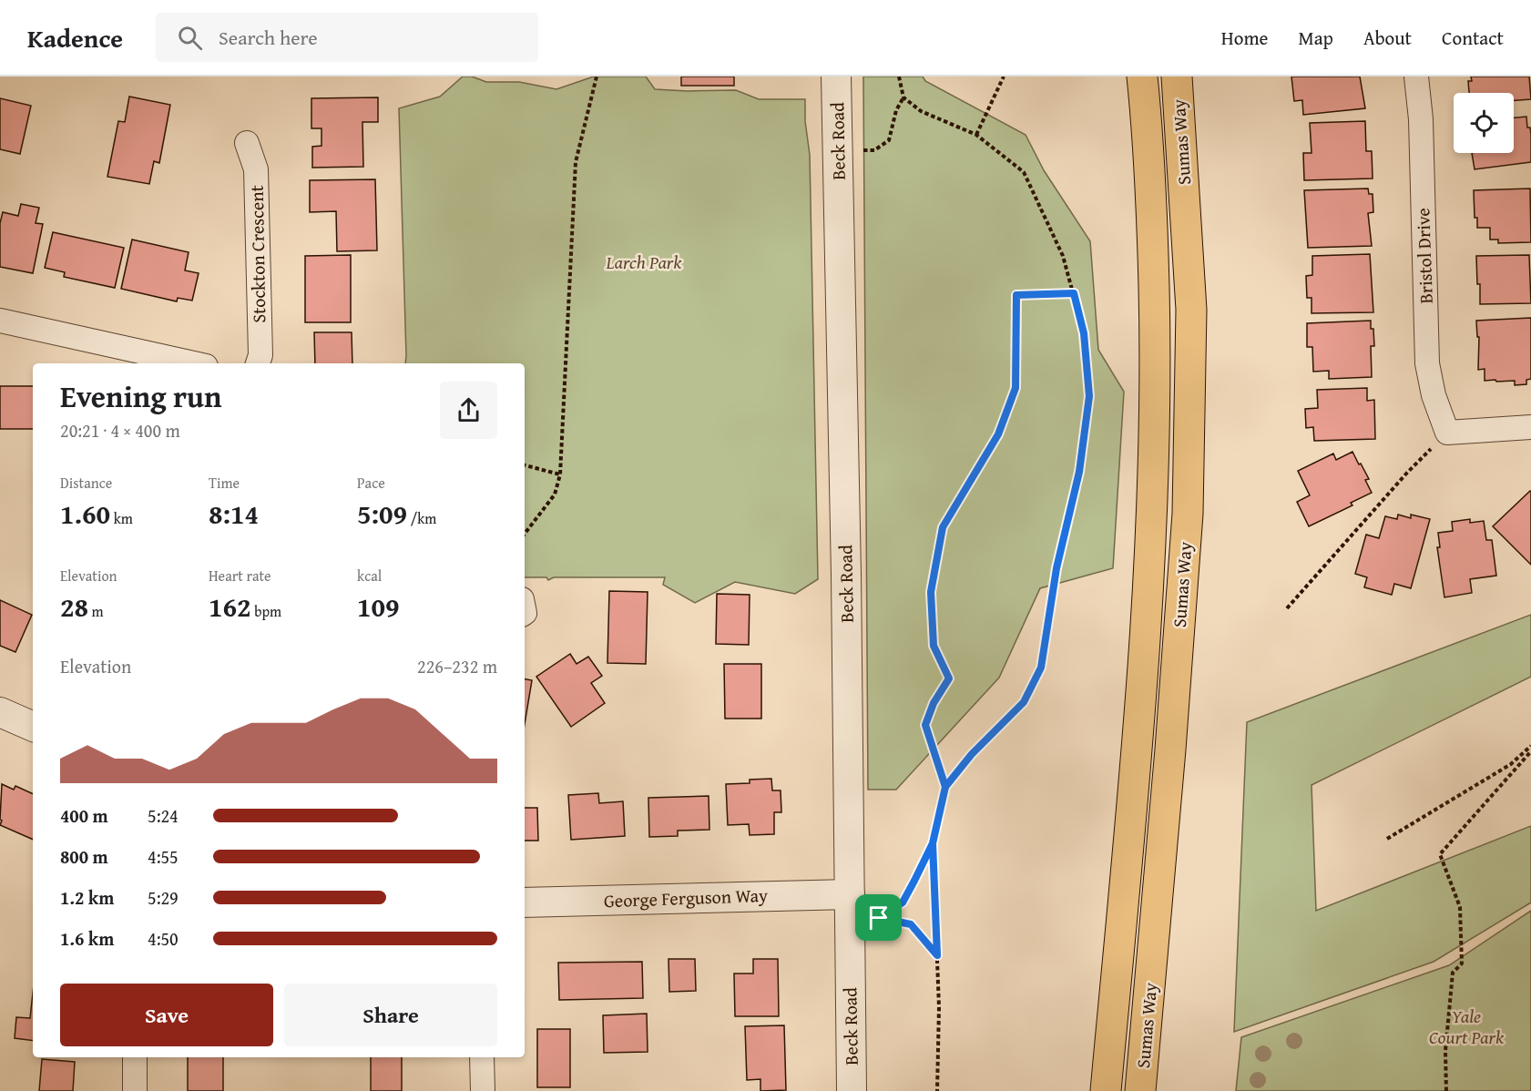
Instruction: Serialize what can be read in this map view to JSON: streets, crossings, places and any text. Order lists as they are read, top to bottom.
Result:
{
  "streets": {
    "highway": ["Sumas Way"],
    "street": [
      "Beck Road",
      "Stockton Crescent",
      "Bristol Drive",
      "George Ferguson Way"
    ]
  },
  "crossings": [
    ["Beck Road", "George Ferguson Way"]
  ],
  "parks": ["Larch Park", "Yale Court Park"],
  "page": {
    "header": "Kadence",
    "search": "Search here",
    "nav": [
      "Home",
      "Map",
      "About",
      "Contact"
    ],
    "heading": ["Evening run", "20:21 · 4 × 400 m"],
    "stats": [
      ["Distance", "1.60 km"],
      ["Time", "8:14"],
      ["Pace", "5:09 /km"],
      ["Elevation", "28 m"],
      ["Heart rate", "162 bpm"],
      ["kcal", "109"]
    ],
    "chart": ["Elevation", "226–232 m"],
    "list": [
      {
        "name": "400 m",
        "note": "5:24"
      },
      {
        "name": "800 m",
        "note": "4:55"
      },
      {
        "name": "1.2 km",
        "note": "5:29"
      },
      {
        "name": "1.6 km",
        "note": "4:50"
      }
    ],
    "buttons": ["Save", "Share"]
  }
}
